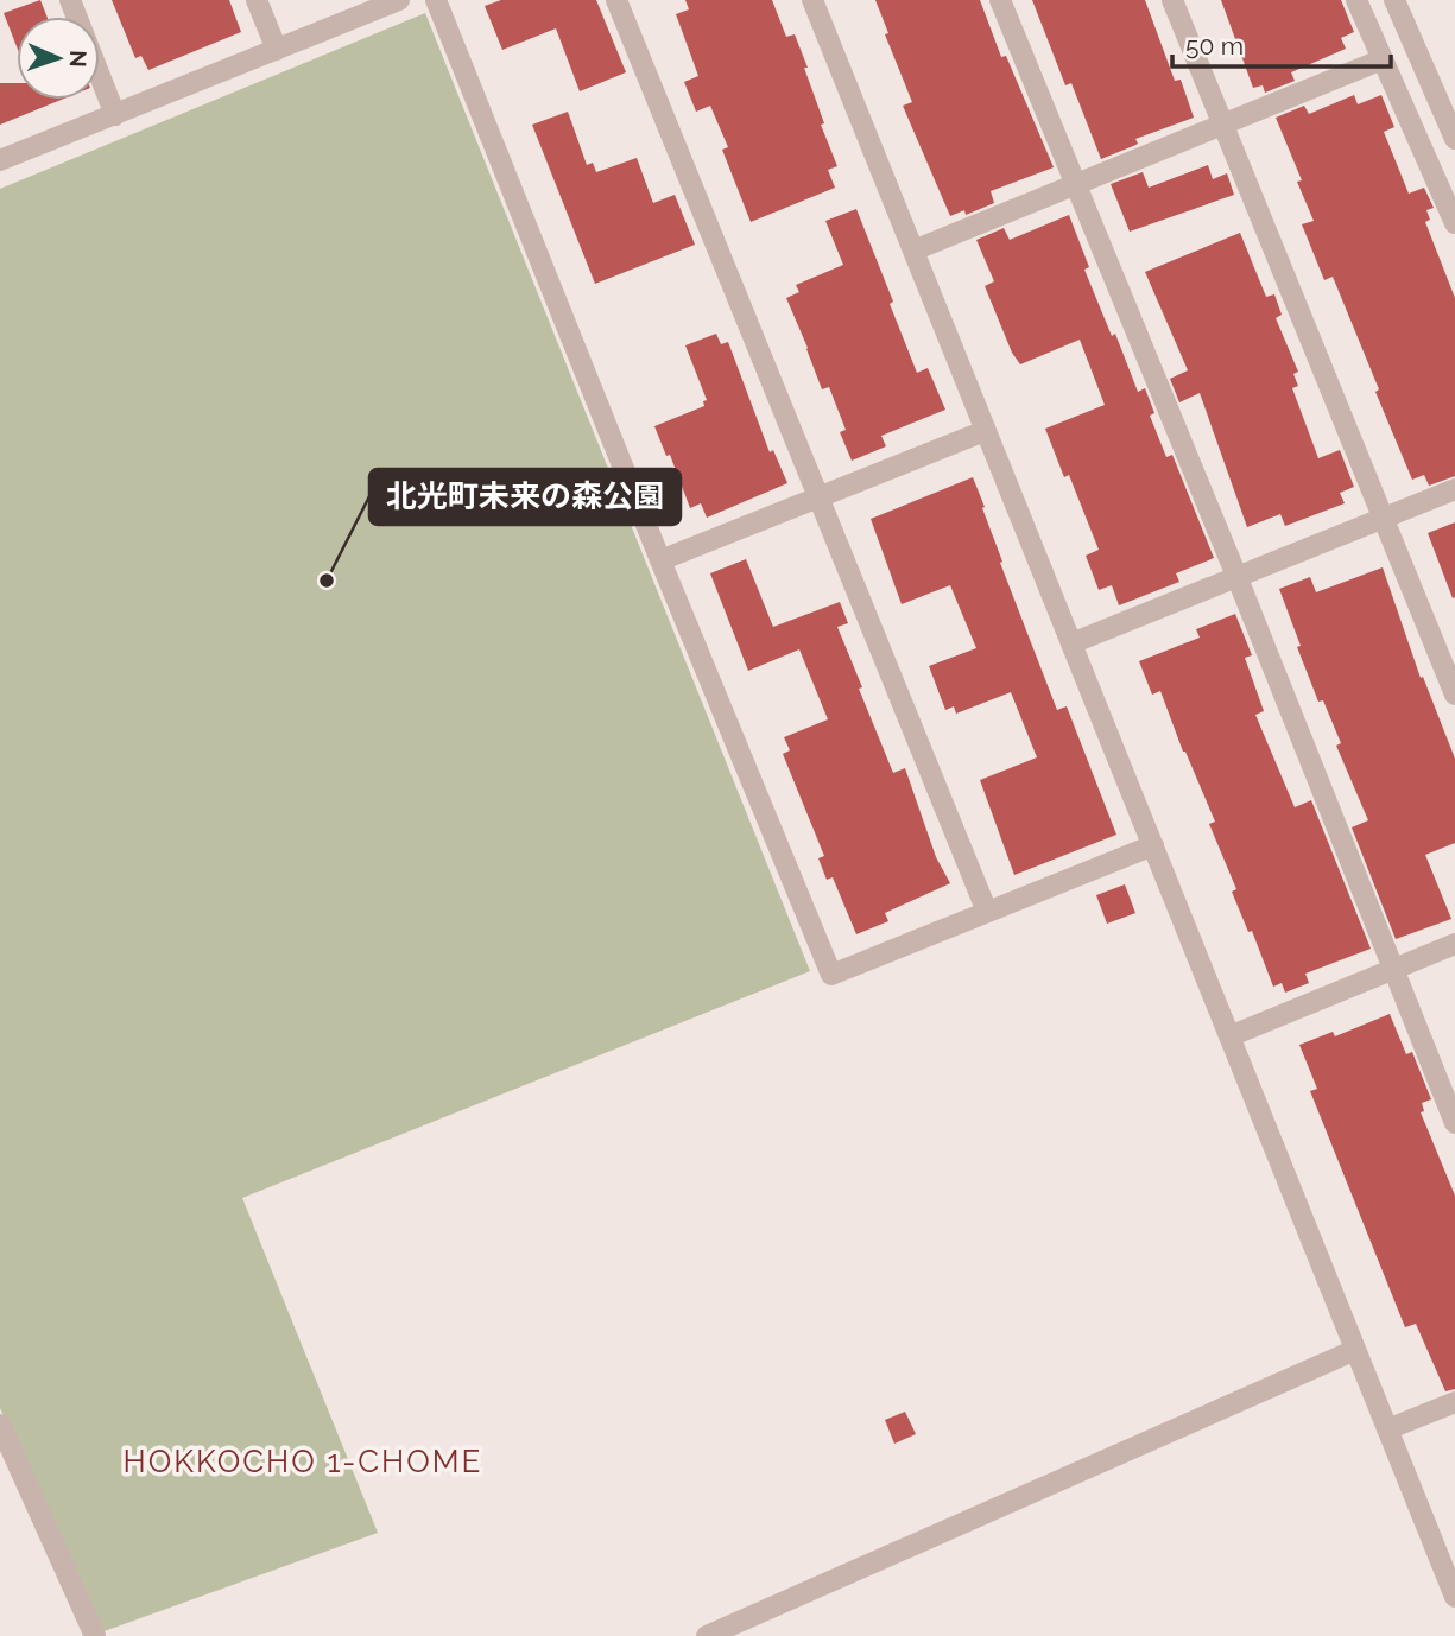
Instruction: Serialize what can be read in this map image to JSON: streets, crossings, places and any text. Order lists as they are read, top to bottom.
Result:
{
  "districts": ["HOKKOCHO 1-CHOME"],
  "places": ["北光町未来の森公園"],
  "scale_bar": "50 m",
  "north": "right"
}
